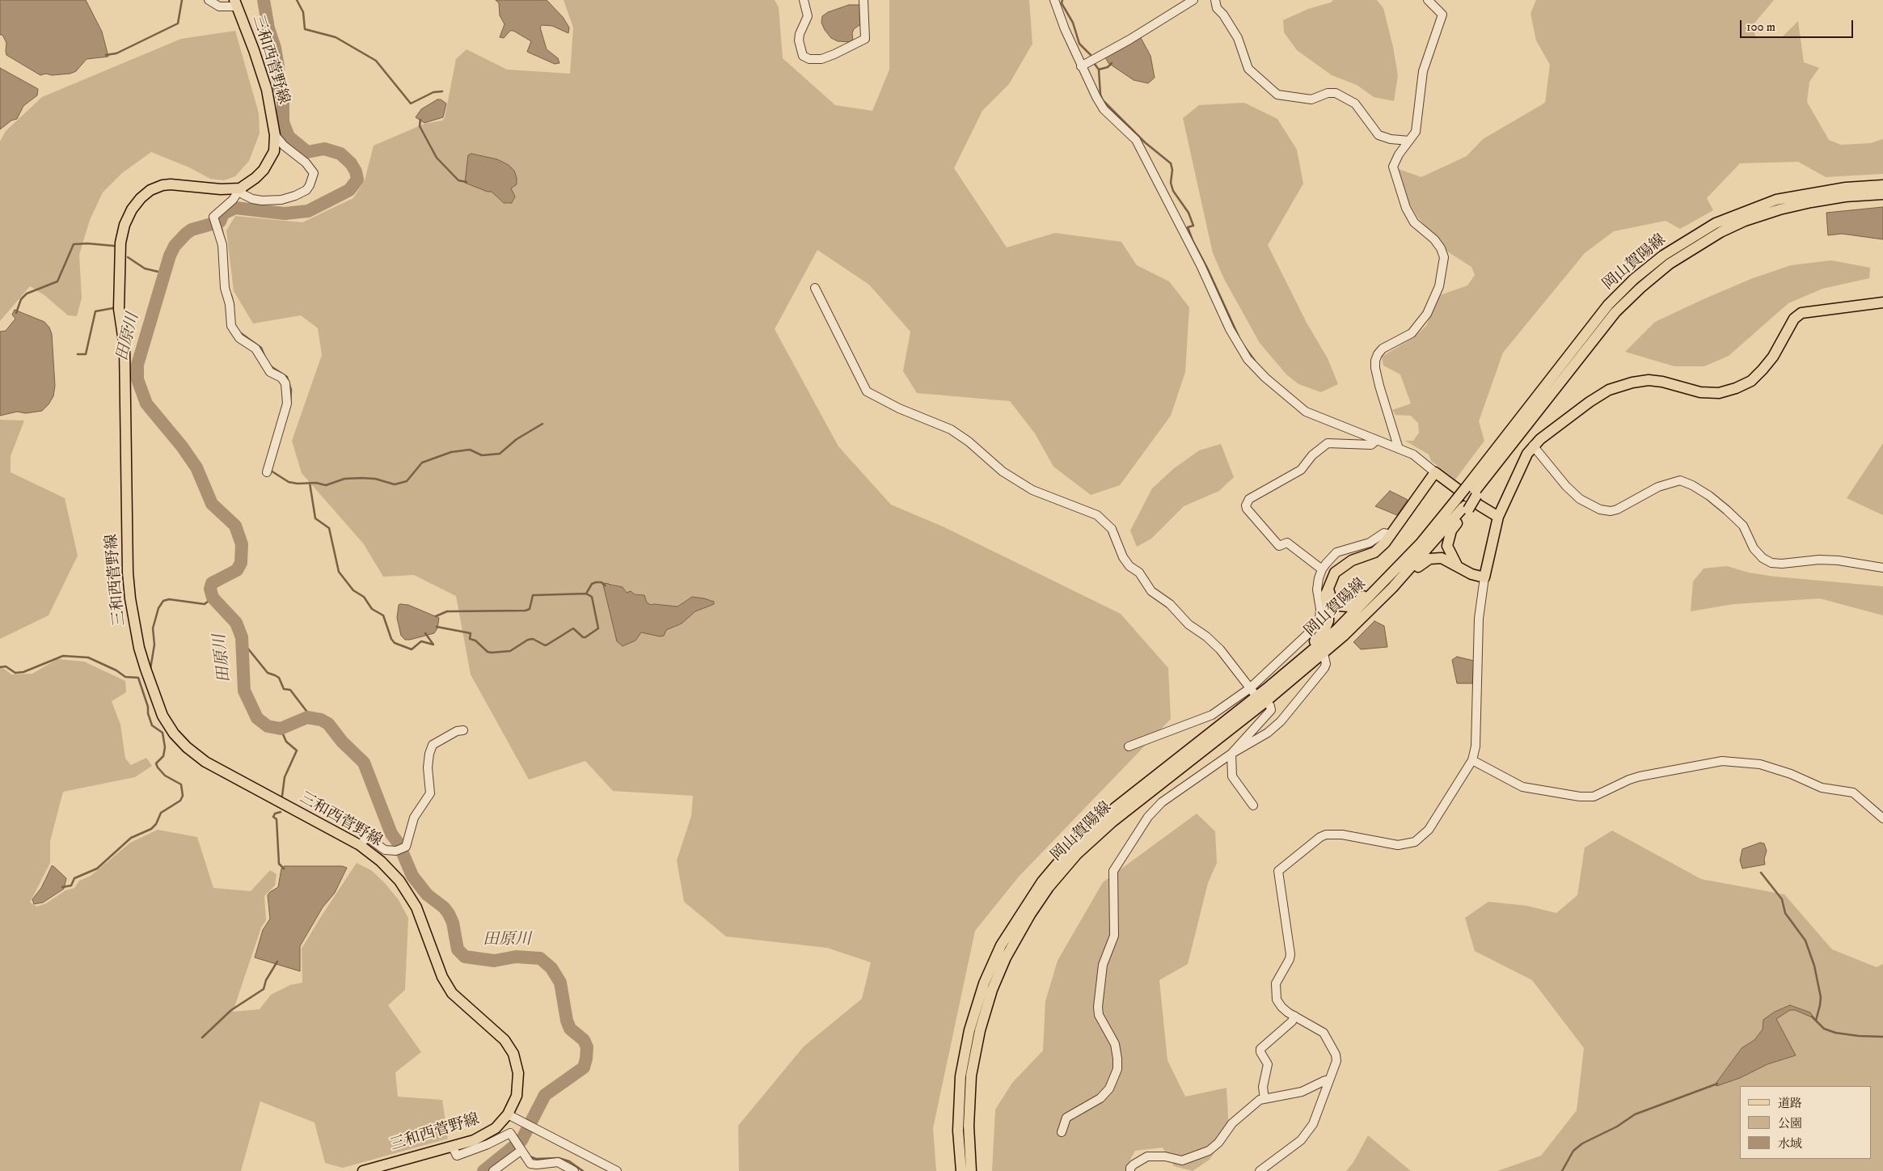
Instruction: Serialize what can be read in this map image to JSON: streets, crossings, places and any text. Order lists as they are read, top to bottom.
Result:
{
  "streets": {
    "main road": ["三和西菅野線", "岡山賀陽線"]
  },
  "water": ["田原川"],
  "legend": ["道路", "公園", "水域"],
  "scale_bar": "100 m"
}
